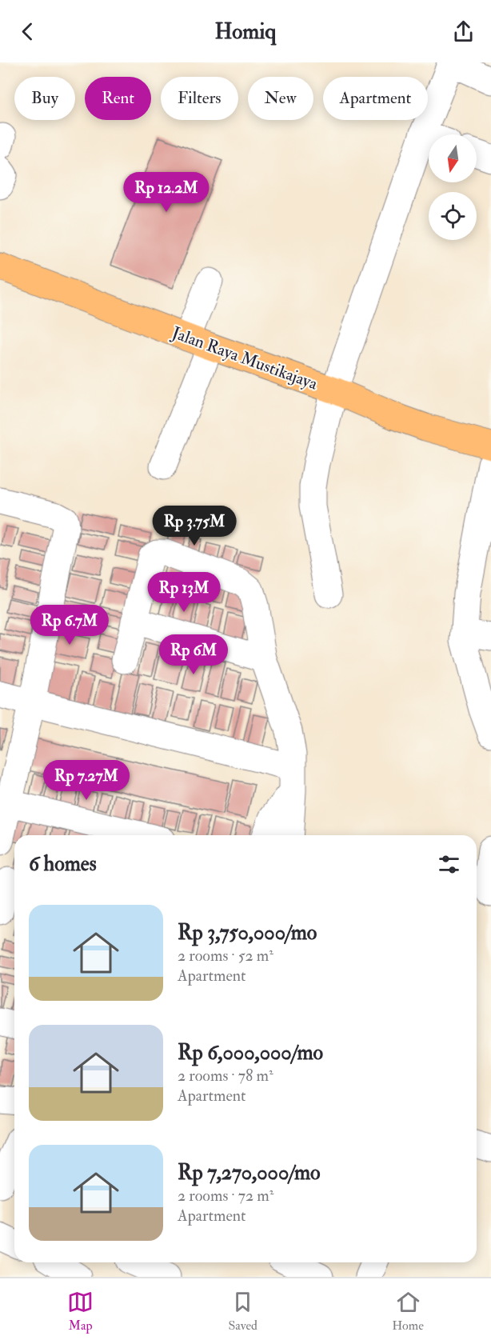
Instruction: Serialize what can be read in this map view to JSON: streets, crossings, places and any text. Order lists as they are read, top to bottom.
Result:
{
  "streets": {
    "main road": ["Jalan Raya Mustikajaya"]
  },
  "north": "bottom",
  "page": {
    "header": "Homiq",
    "chip": [
      "Buy",
      "Rent",
      "Filters",
      "New",
      "Apartment"
    ],
    "price": [
      "Rp 12.2M",
      "Rp 3.75M",
      "Rp 13M",
      "Rp 6.7M",
      "Rp 6M",
      "Rp 7.27M"
    ],
    "heading": "6 homes",
    "list": [
      {
        "name": "Rp 3,750,000/mo",
        "note": "2 rooms · 52 m² · Apartment"
      },
      {
        "name": "Rp 6,000,000/mo",
        "note": "2 rooms · 78 m² · Apartment"
      },
      {
        "name": "Rp 7,270,000/mo",
        "note": "2 rooms · 72 m² · Apartment"
      }
    ],
    "tabs": ["Map", "Saved", "Home"]
  }
}
